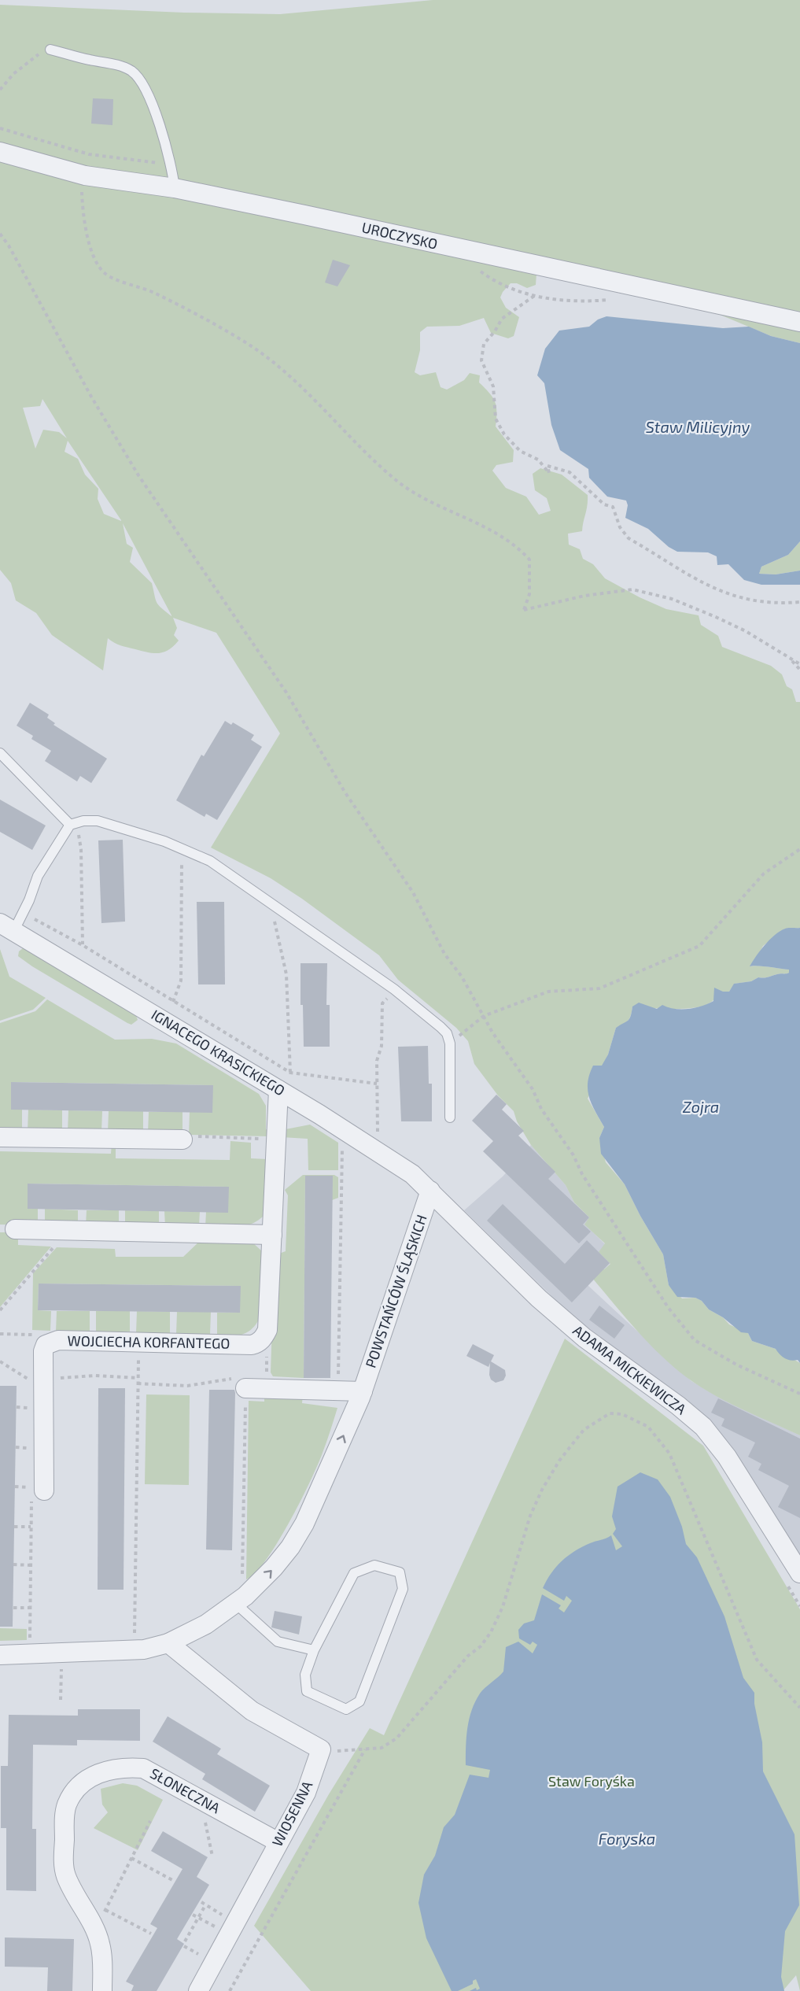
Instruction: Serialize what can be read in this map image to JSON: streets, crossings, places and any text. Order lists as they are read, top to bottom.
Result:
{
  "streets": {
    "street": [
      "UROCZYSKO",
      "IGNACEGO KRASICKIEGO",
      "POWSTAŃCÓW ŚLĄSKICH",
      "WOJCIECHA KORFANTEGO",
      "ADAMA MICKIEWICZA",
      "SŁONECZNA",
      "WIOSENNA"
    ]
  },
  "crossings": [
    ["IGNACEGO KRASICKIEGO", "POWSTAŃCÓW ŚLĄSKICH"],
    ["IGNACEGO KRASICKIEGO", "WOJCIECHA KORFANTEGO"],
    ["IGNACEGO KRASICKIEGO", "ADAMA MICKIEWICZA"],
    ["POWSTAŃCÓW ŚLĄSKICH", "ADAMA MICKIEWICZA"],
    ["SŁONECZNA", "WIOSENNA"]
  ],
  "water": ["Staw Milicyjny", "Zojra", "Foryska"],
  "parks": ["Staw Foryśka"]
}
